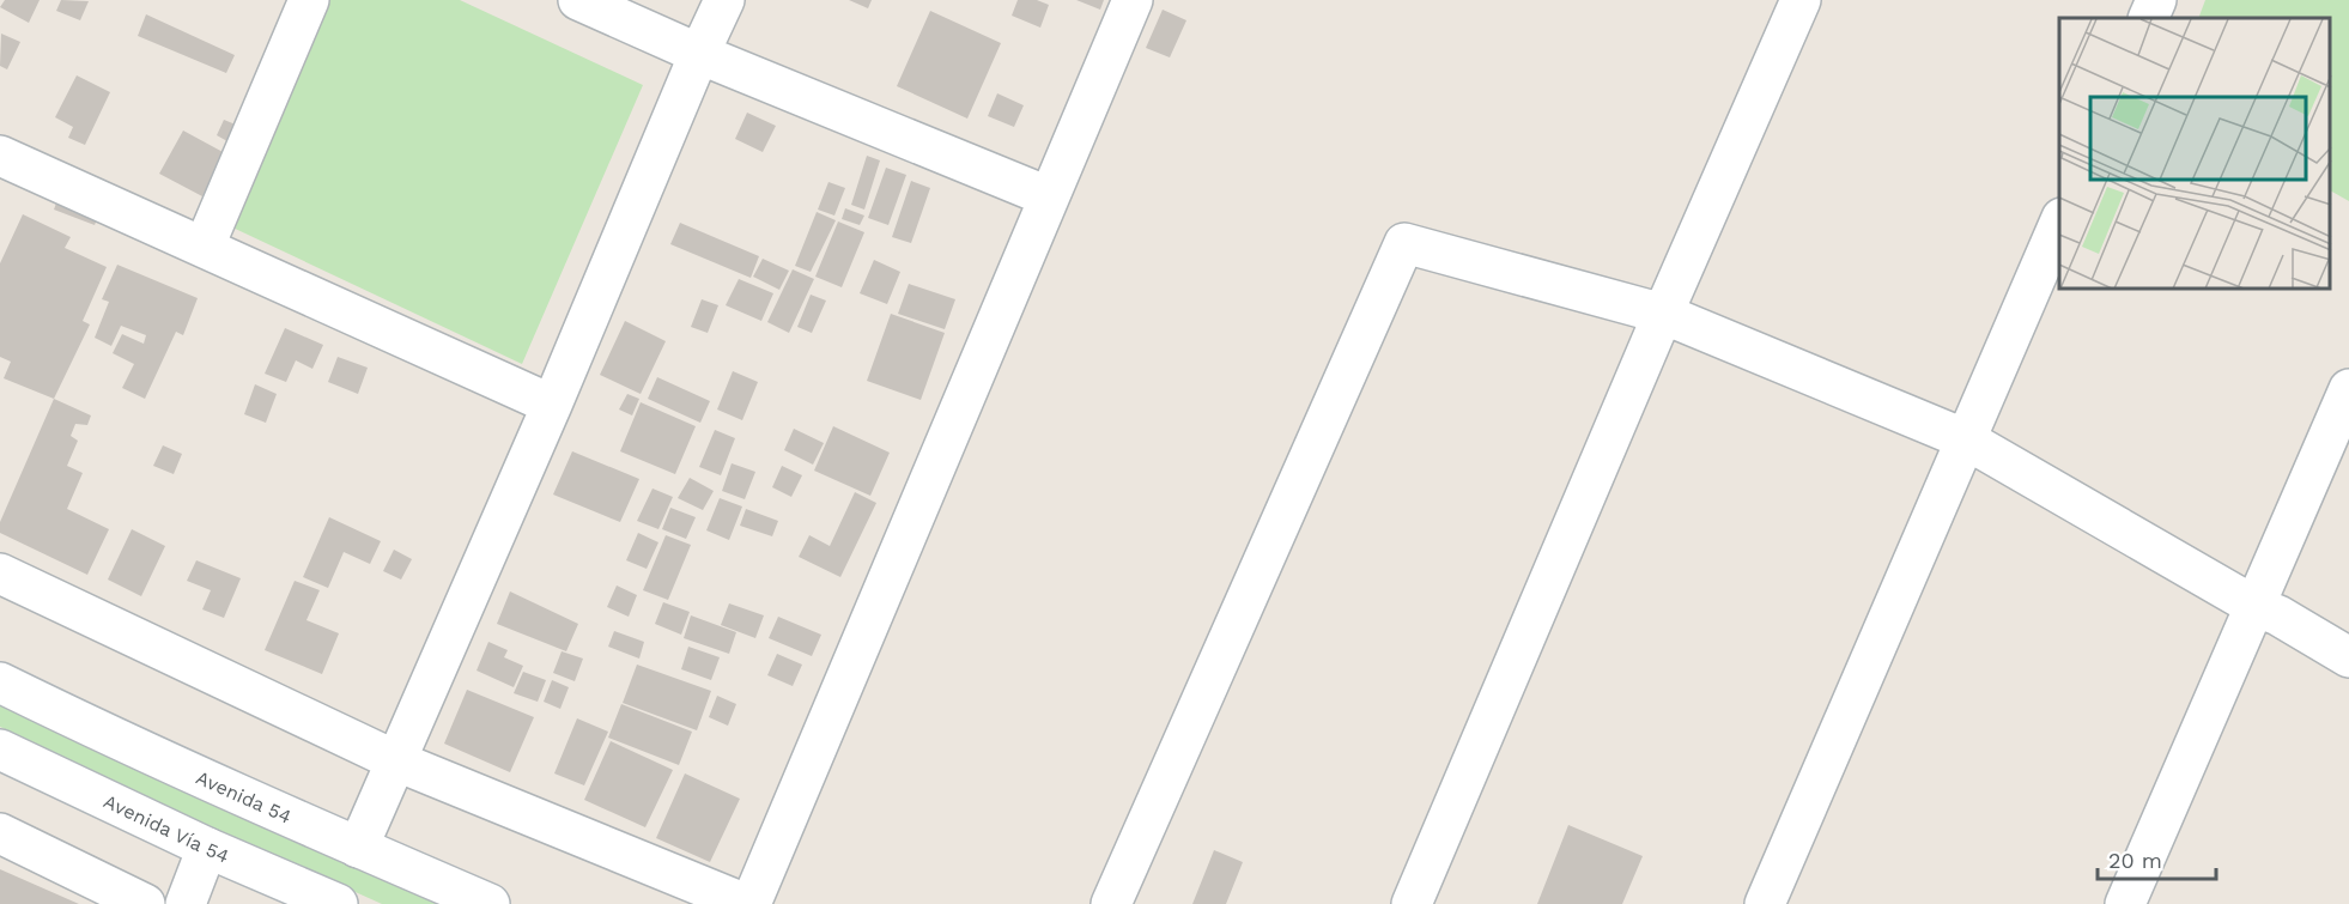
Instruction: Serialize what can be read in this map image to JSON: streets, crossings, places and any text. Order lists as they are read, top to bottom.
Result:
{
  "streets": {
    "street": ["Avenida 54", "Avenida Vía 54"]
  },
  "scale_bar": "20 m"
}
